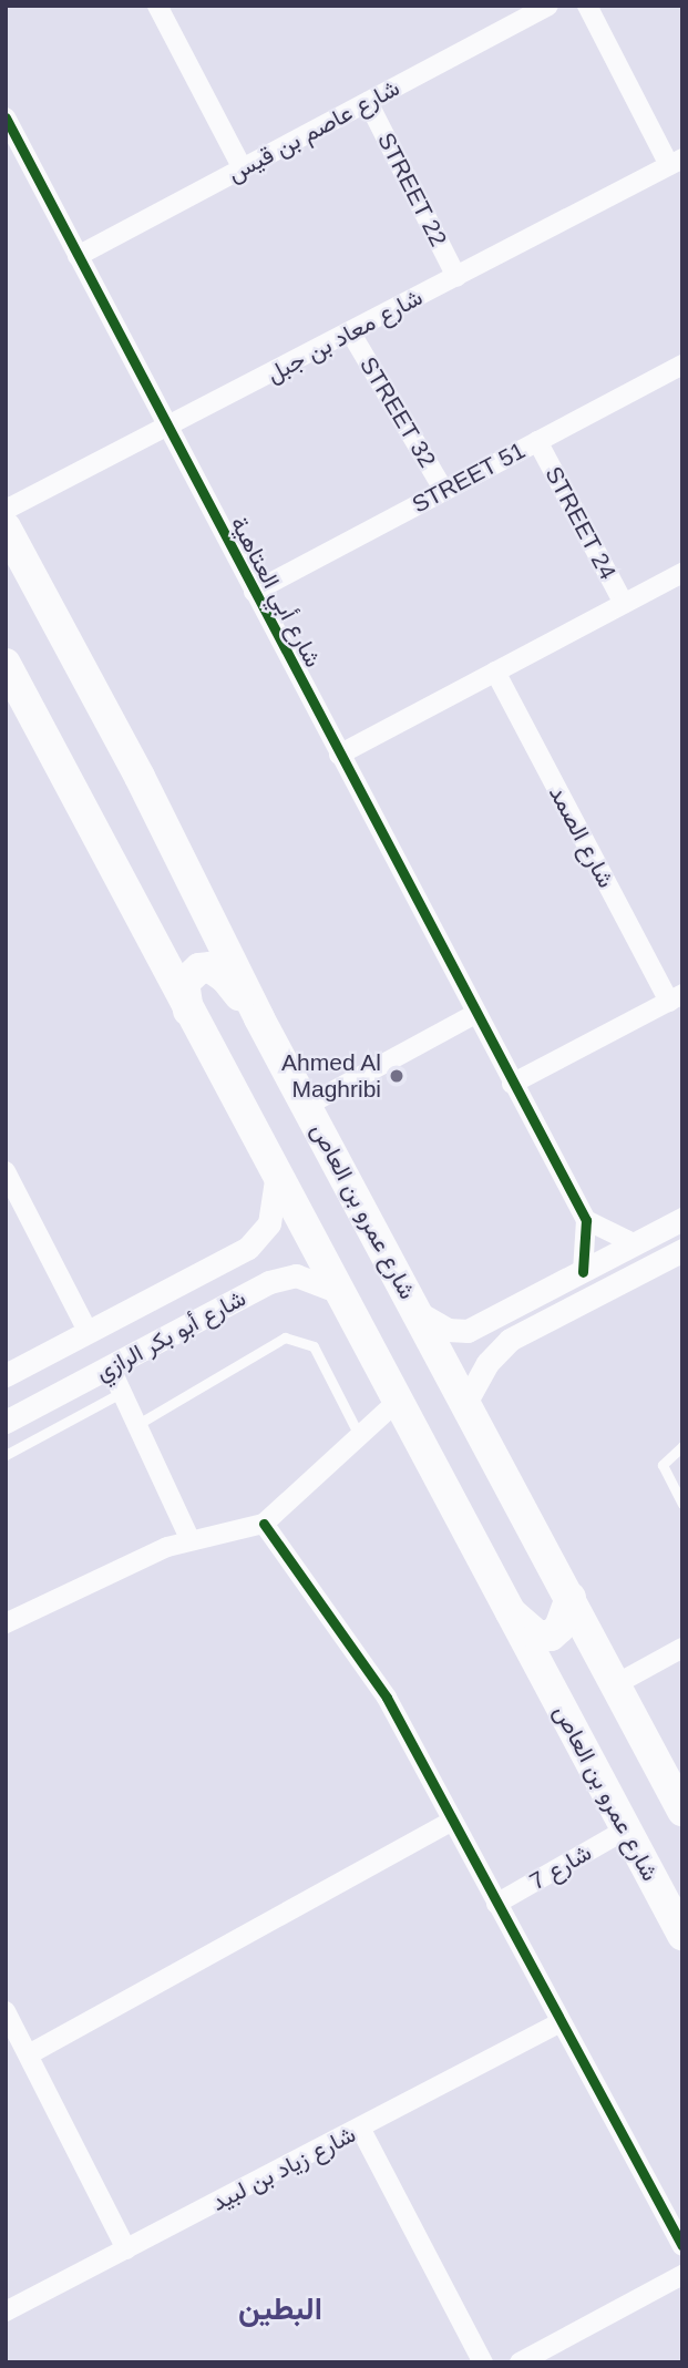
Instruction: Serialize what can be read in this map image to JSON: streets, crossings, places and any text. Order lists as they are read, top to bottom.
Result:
{
  "streets": {
    "main road": ["شارع عمرو بن العاص"],
    "street": [
      "شارع عاصم بن قيس",
      "STREET 22",
      "شارع معاد بن جبل",
      "STREET 32",
      "STREET 51",
      "STREET 24",
      "شارع أبي العتاهية",
      "شارع الصمد",
      "شارع أبو بكر الرازي",
      "شارع 7",
      "شارع زياد بن لبيد"
    ]
  },
  "crossings": [
    ["شارع عاصم بن قيس", "STREET 22"],
    ["شارع عاصم بن قيس", "شارع أبي العتاهية"],
    ["STREET 22", "شارع معاد بن جبل"],
    ["شارع معاد بن جبل", "STREET 32"],
    ["شارع معاد بن جبل", "شارع أبي العتاهية"],
    ["STREET 32", "STREET 51"],
    ["STREET 51", "STREET 24"],
    ["STREET 51", "شارع أبي العتاهية"],
    ["شارع عمرو بن العاص", "شارع أبو بكر الرازي"],
    ["شارع عمرو بن العاص", "شارع 7"]
  ],
  "districts": ["البطين"],
  "places": ["Ahmed Al Maghribi"]
}
